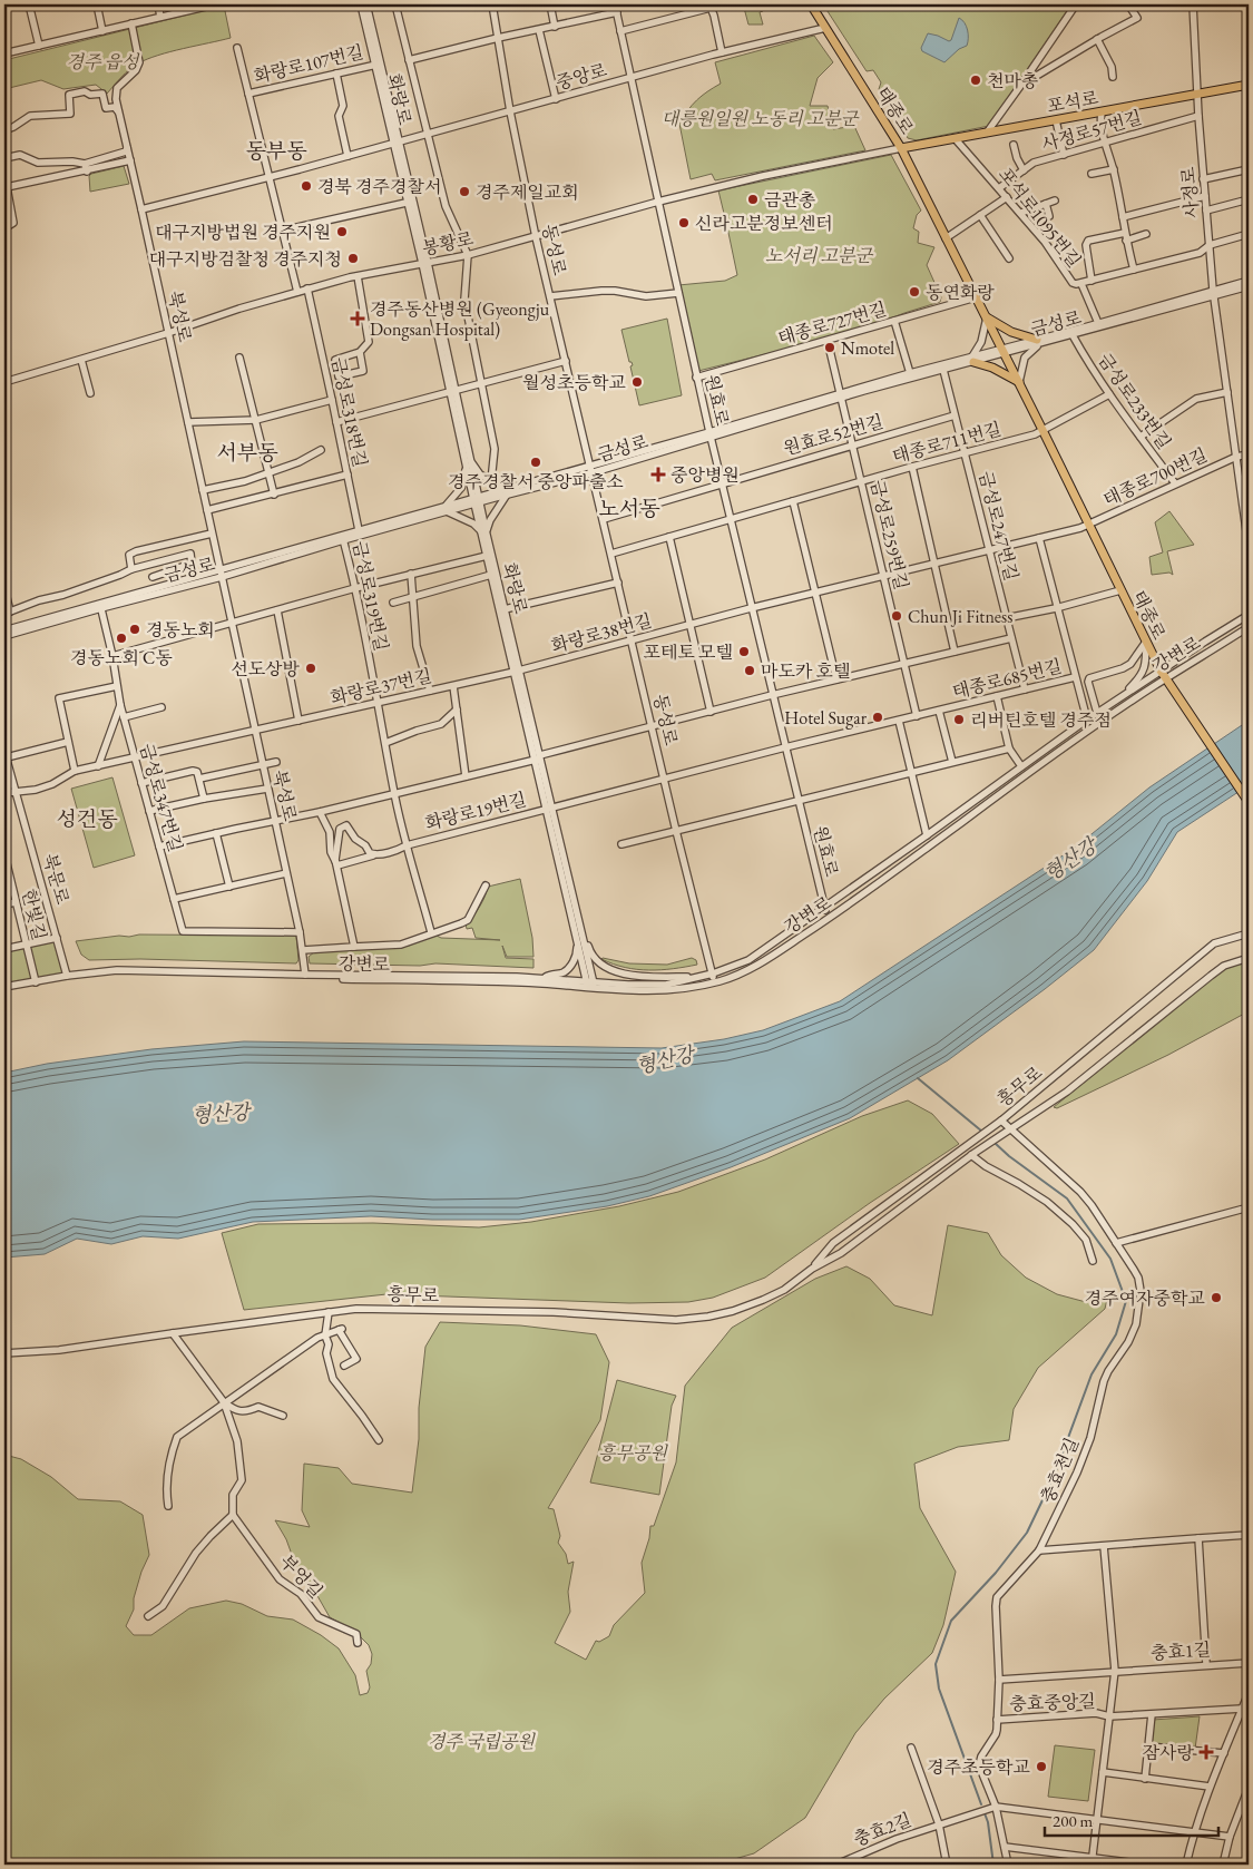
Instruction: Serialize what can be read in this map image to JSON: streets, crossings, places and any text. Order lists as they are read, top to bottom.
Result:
{
  "streets": {
    "main road": ["포석로", "태종로"],
    "street": [
      "화랑로107번길",
      "중앙로",
      "화랑로",
      "사정로57번길",
      "사정로",
      "포석로1095번길",
      "봉황로",
      "동성로",
      "북성로",
      "태종로727번길",
      "금성로",
      "원효로",
      "금성로233번길",
      "금성로318번길",
      "원효로52번길",
      "태종로711번길",
      "태종로700번길",
      "금성로247번길",
      "금성로259번길",
      "금성로319번길",
      "화랑로38번길",
      "강변로",
      "태종로685번길",
      "화랑로37번길",
      "금성로347번길",
      "화랑로19번길",
      "북문로",
      "한빛길",
      "흥무로",
      "충효천길",
      "부엉길",
      "충효1길",
      "충효중앙길",
      "충효2길"
    ]
  },
  "crossings": [
    ["화랑로107번길", "화랑로"],
    ["중앙로", "화랑로"],
    ["중앙로", "태종로"],
    ["중앙로", "동성로"],
    ["중앙로", "북성로"],
    ["중앙로", "원효로"],
    ["화랑로", "봉황로"],
    ["화랑로", "금성로"],
    ["화랑로", "화랑로38번길"],
    ["화랑로", "강변로"],
    ["화랑로", "화랑로37번길"],
    ["화랑로", "화랑로19번길"],
    ["포석로", "태종로"],
    ["포석로", "사정로"],
    ["포석로", "포석로1095번길"],
    ["포석로", "봉황로"],
    ["태종로", "봉황로"],
    ["태종로", "태종로727번길"],
    ["태종로", "금성로"],
    ["태종로", "태종로711번길"],
    ["태종로", "태종로700번길"],
    ["태종로", "강변로"],
    ["사정로57번길", "사정로"],
    ["사정로57번길", "포석로1095번길"],
    ["사정로", "포석로1095번길"],
    ["사정로", "금성로"],
    ["사정로", "태종로700번길"],
    ["봉황로", "동성로"],
    ["봉황로", "북성로"],
    ["봉황로", "원효로"],
    ["봉황로", "금성로318번길"],
    ["동성로", "금성로"],
    ["동성로", "원효로52번길"],
    ["동성로", "태종로711번길"],
    ["동성로", "화랑로38번길"],
    ["동성로", "강변로"],
    ["동성로", "태종로685번길"],
    ["동성로", "화랑로19번길"],
    ["북성로", "금성로"],
    ["북성로", "강변로"],
    ["북성로", "화랑로37번길"],
    ["북성로", "금성로347번길"],
    ["태종로727번길", "원효로"],
    ["금성로", "원효로"],
    ["금성로", "금성로233번길"],
    ["금성로", "금성로318번길"],
    ["금성로", "금성로247번길"],
    ["금성로", "금성로259번길"],
    ["금성로", "금성로319번길"],
    ["금성로", "금성로347번길"],
    ["원효로", "원효로52번길"],
    ["원효로", "태종로711번길"],
    ["원효로", "화랑로38번길"],
    ["원효로", "강변로"],
    ["원효로", "태종로685번길"],
    ["금성로233번길", "태종로700번길"],
    ["원효로52번길", "금성로247번길"],
    ["원효로52번길", "금성로259번길"],
    ["태종로711번길", "금성로247번길"],
    ["태종로711번길", "금성로259번길"],
    ["태종로700번길", "금성로247번길"],
    ["태종로700번길", "화랑로38번길"],
    ["금성로247번길", "태종로685번길"],
    ["금성로259번길", "화랑로38번길"],
    ["금성로259번길", "태종로685번길"],
    ["금성로319번길", "화랑로37번길"],
    ["금성로319번길", "화랑로19번길"],
    ["화랑로38번길", "화랑로37번길"],
    ["강변로", "북문로"],
    ["강변로", "한빛길"],
    ["태종로685번길", "화랑로19번길"],
    ["화랑로37번길", "금성로347번길"],
    ["화랑로37번길", "북문로"],
    ["흥무로", "충효천길"],
    ["충효천길", "충효1길"],
    ["충효천길", "충효중앙길"],
    ["충효천길", "충효2길"],
    ["충효1길", "충효중앙길"],
    ["충효중앙길", "충효2길"]
  ],
  "districts": [
    "동부동",
    "서부동",
    "노서동",
    "성건동"
  ],
  "water": ["형산강"],
  "parks": [
    "경주 읍성",
    "대릉원일원 노동리 고분군",
    "노서리 고분군",
    "흥무공원",
    "경주 국립공원"
  ],
  "places": {
    "other": [
      "천마총",
      "경북 경주경찰서",
      "경주제일교회",
      "금관총",
      "신라고분정보센터",
      "대구지방법원 경주지원",
      "대구지방검찰청 경주지청",
      "동연화랑",
      "Nmotel",
      "월성초등학교",
      "경주경찰서 중앙파출소",
      "Chun Ji Fitness",
      "경동노회",
      "경동노회 C동",
      "포테토 모텔",
      "선도상방",
      "마도카 호텔",
      "Hotel Sugar",
      "리버틴호텔 경주점",
      "경주여자중학교",
      "경주초등학교"
    ],
    "health": ["경주동산병원 (Gyeongju Dongsan Hospital)", "중앙병원", "잠사랑"]
  },
  "scale_bar": "200 m"
}
